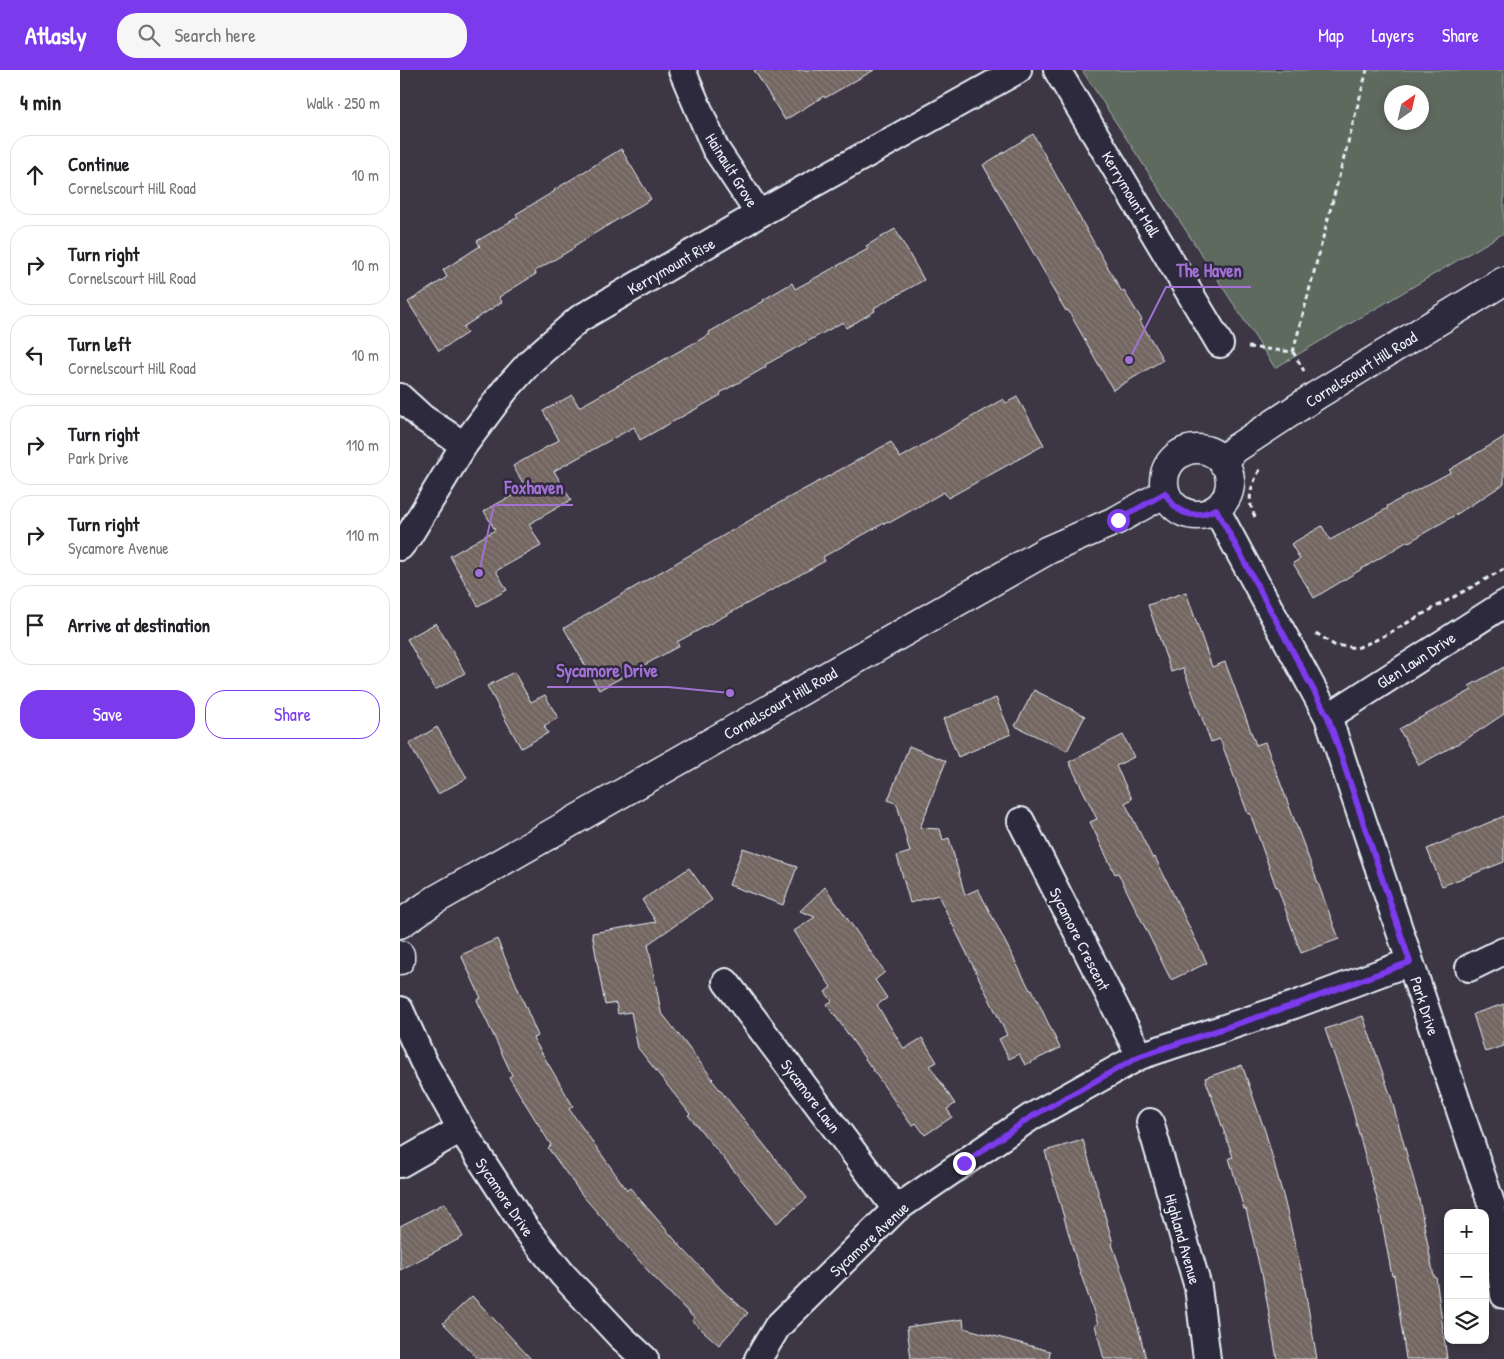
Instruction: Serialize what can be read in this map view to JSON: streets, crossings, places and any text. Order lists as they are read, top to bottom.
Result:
{
  "streets": {
    "main road": ["Cornelscourt Hill Road"],
    "street": [
      "Hainault Grove",
      "Kerrymount Mall",
      "Kerrymount Rise",
      "Glen Lawn Drive",
      "Sycamore Crescent",
      "Park Drive",
      "Sycamore Lawn",
      "Sycamore Drive",
      "Sycamore Avenue",
      "Highland Avenue"
    ]
  },
  "crossings": [
    ["Hainault Grove", "Kerrymount Rise"],
    ["Cornelscourt Hill Road", "Park Drive"],
    ["Glen Lawn Drive", "Park Drive"],
    ["Sycamore Crescent", "Sycamore Avenue"],
    ["Park Drive", "Sycamore Avenue"],
    ["Sycamore Lawn", "Sycamore Avenue"]
  ],
  "places": ["The Haven", "Foxhaven", "Sycamore Drive"],
  "north": "top right",
  "page": {
    "header": "Atlasly",
    "search": "Search here",
    "nav": ["Map", "Layers", "Share"],
    "heading": ["4 min", "Walk · 250 m"],
    "list": [
      ["Continue", "Cornelscourt Hill Road", "10 m"],
      ["Turn right", "Cornelscourt Hill Road", "10 m"],
      ["Turn left", "Cornelscourt Hill Road", "10 m"],
      ["Turn right", "Park Drive", "110 m"],
      ["Turn right", "Sycamore Avenue", "110 m"],
      "Arrive at destination"
    ],
    "buttons": ["Save", "Share"],
    "map_buttons": ["+", "−"]
  }
}
